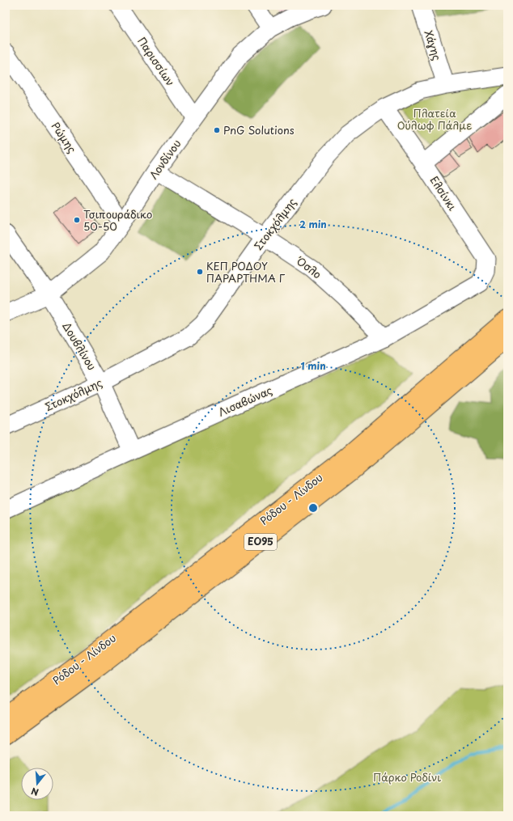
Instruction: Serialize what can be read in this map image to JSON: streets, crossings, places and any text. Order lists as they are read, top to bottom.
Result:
{
  "streets": {
    "main road": ["Ρόδου - Λίνδου", "ΕΟ95"],
    "street": [
      "Χάγης",
      "Παρισσίων",
      "Ρώμης",
      "Λονδίνου",
      "Ελσίνκι",
      "Στοκχόλμης",
      "Όσλο",
      "Δουβλίνου",
      "Λισαβώνας"
    ]
  },
  "crossings": [
    ["Χάγης", "Στοκχόλμης"],
    ["Παρισσίων", "Λονδίνου"],
    ["Ρώμης", "Λονδίνου"],
    ["Λονδίνου", "Όσλο"],
    ["Λονδίνου", "Δουβλίνου"],
    ["Ελσίνκι", "Στοκχόλμης"],
    ["Ελσίνκι", "Λισαβώνας"],
    ["Στοκχόλμης", "Όσλο"],
    ["Στοκχόλμης", "Δουβλίνου"],
    ["Όσλο", "Λισαβώνας"],
    ["Δουβλίνου", "Λισαβώνας"]
  ],
  "parks": ["Πλατεία Ούλωφ Πάλμε", "Πάρκο Ροδίνι"],
  "places": ["PnG Solutions", "Τσιπουράδικο 50-50", "ΚΕΠ ΡΟΔΟΥ ΠΑΡΑΡΤΗΜΑ Γ"],
  "north": "bottom",
  "rings": ["2 min", "1 min"]
}
